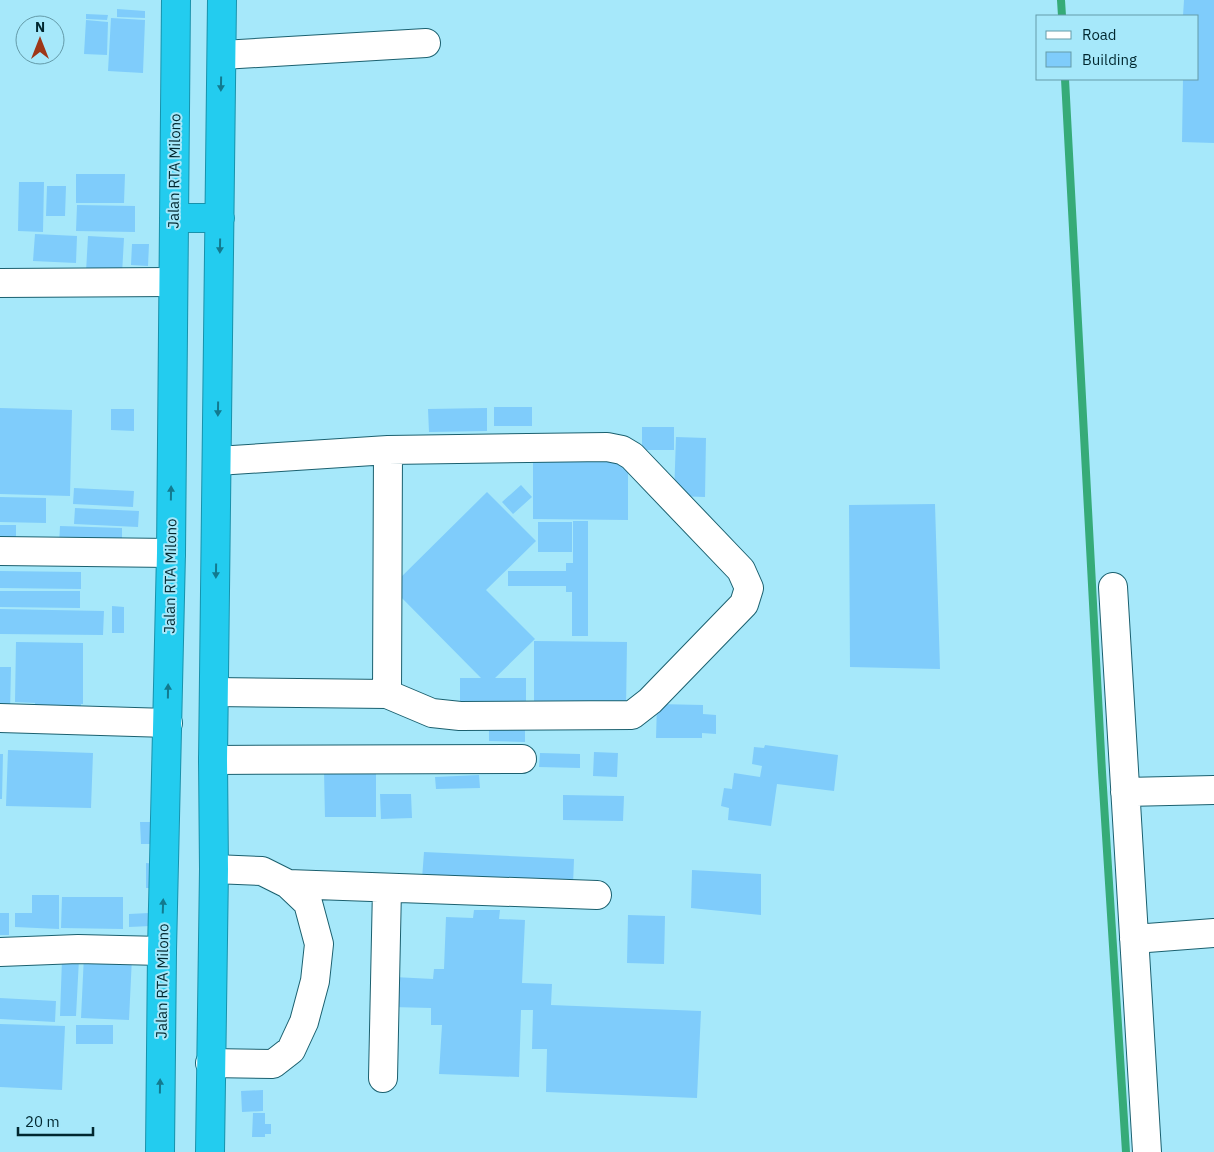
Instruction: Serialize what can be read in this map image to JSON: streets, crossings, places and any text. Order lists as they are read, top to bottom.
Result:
{
  "streets": {
    "highway": ["Jalan RTA Milono"]
  },
  "legend": ["Road", "Building"],
  "scale_bar": "20 m",
  "north": "top"
}
